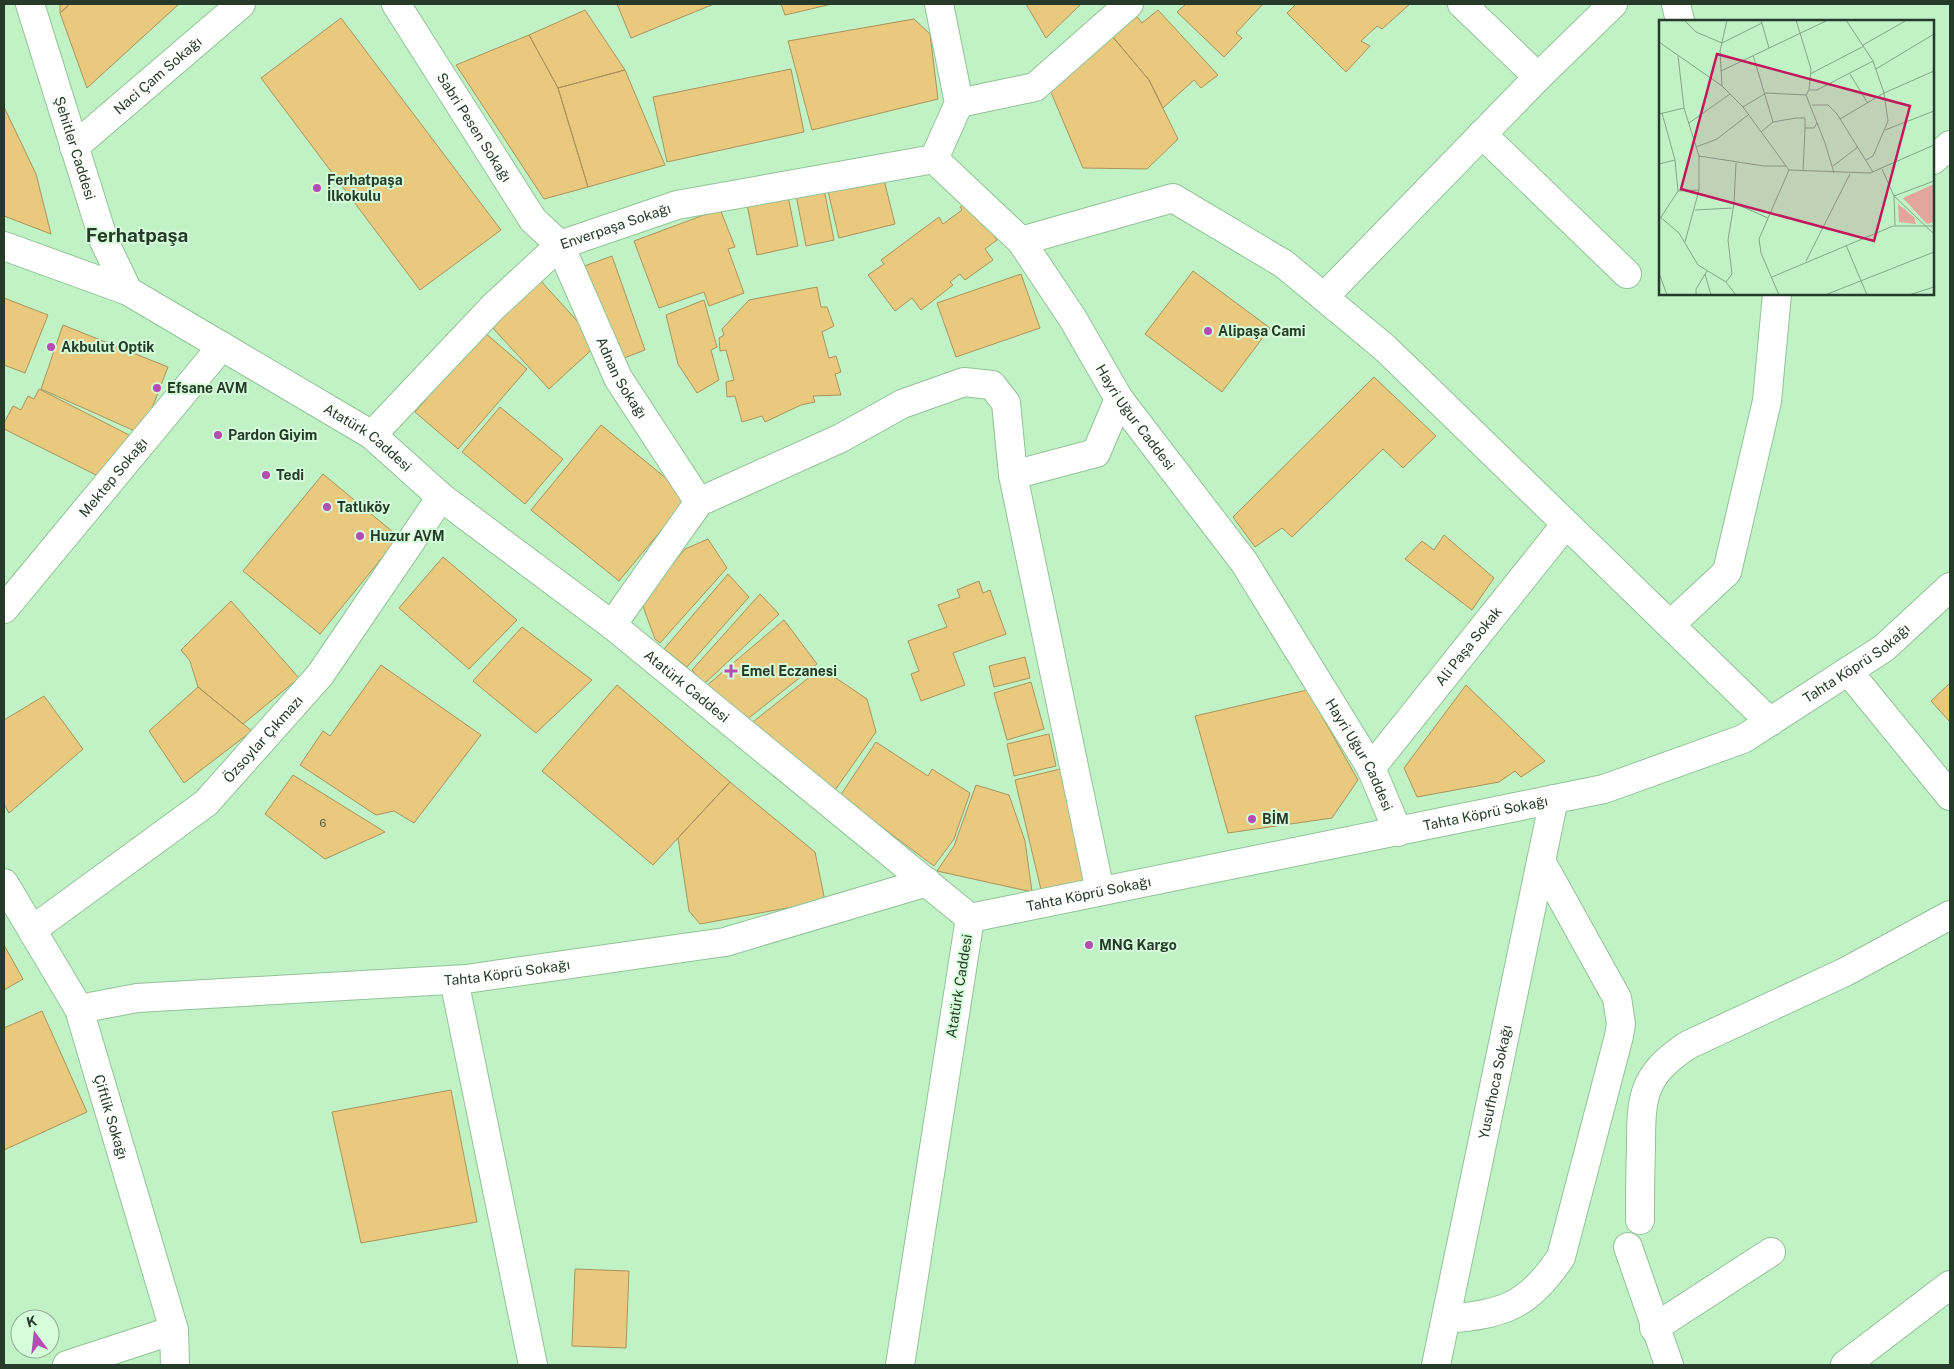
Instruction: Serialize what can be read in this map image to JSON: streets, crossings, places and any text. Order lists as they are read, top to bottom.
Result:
{
  "streets": {
    "street": [
      "Naci Çam Sokağı",
      "Sabri Pesen Sokağı",
      "Şehitler Caddesi",
      "Enverpaşa Sokağı",
      "Adnan Sokağı",
      "Hayri Uğur Caddesi",
      "Atatürk Caddesi",
      "Mektep Sokağı",
      "Ali Paşa Sokak",
      "Tahta Köprü Sokağı",
      "Özsoylar Çıkmazı",
      "Yusufhoca Sokağı",
      "Çiftlik Sokağı"
    ]
  },
  "crossings": [
    ["Naci Çam Sokağı", "Şehitler Caddesi"],
    ["Sabri Pesen Sokağı", "Enverpaşa Sokağı"],
    ["Sabri Pesen Sokağı", "Adnan Sokağı"],
    ["Şehitler Caddesi", "Atatürk Caddesi"],
    ["Enverpaşa Sokağı", "Adnan Sokağı"],
    ["Enverpaşa Sokağı", "Hayri Uğur Caddesi"],
    ["Enverpaşa Sokağı", "Atatürk Caddesi"],
    ["Hayri Uğur Caddesi", "Ali Paşa Sokak"],
    ["Hayri Uğur Caddesi", "Tahta Köprü Sokağı"],
    ["Atatürk Caddesi", "Mektep Sokağı"],
    ["Atatürk Caddesi", "Tahta Köprü Sokağı"],
    ["Atatürk Caddesi", "Özsoylar Çıkmazı"],
    ["Tahta Köprü Sokağı", "Yusufhoca Sokağı"],
    ["Tahta Köprü Sokağı", "Çiftlik Sokağı"],
    ["Özsoylar Çıkmazı", "Çiftlik Sokağı"]
  ],
  "districts": ["Ferhatpaşa"],
  "places": {
    "other": [
      "Ferhatpaşa İlkokulu",
      "Alipaşa Cami",
      "Akbulut Optik",
      "Efsane AVM",
      "Pardon Giyim",
      "Tedi",
      "Tatlıköy",
      "Huzur AVM",
      "BİM",
      "MNG Kargo"
    ],
    "health": ["Emel Eczanesi"]
  },
  "house_numbers": ["6"],
  "north": "top"
}
